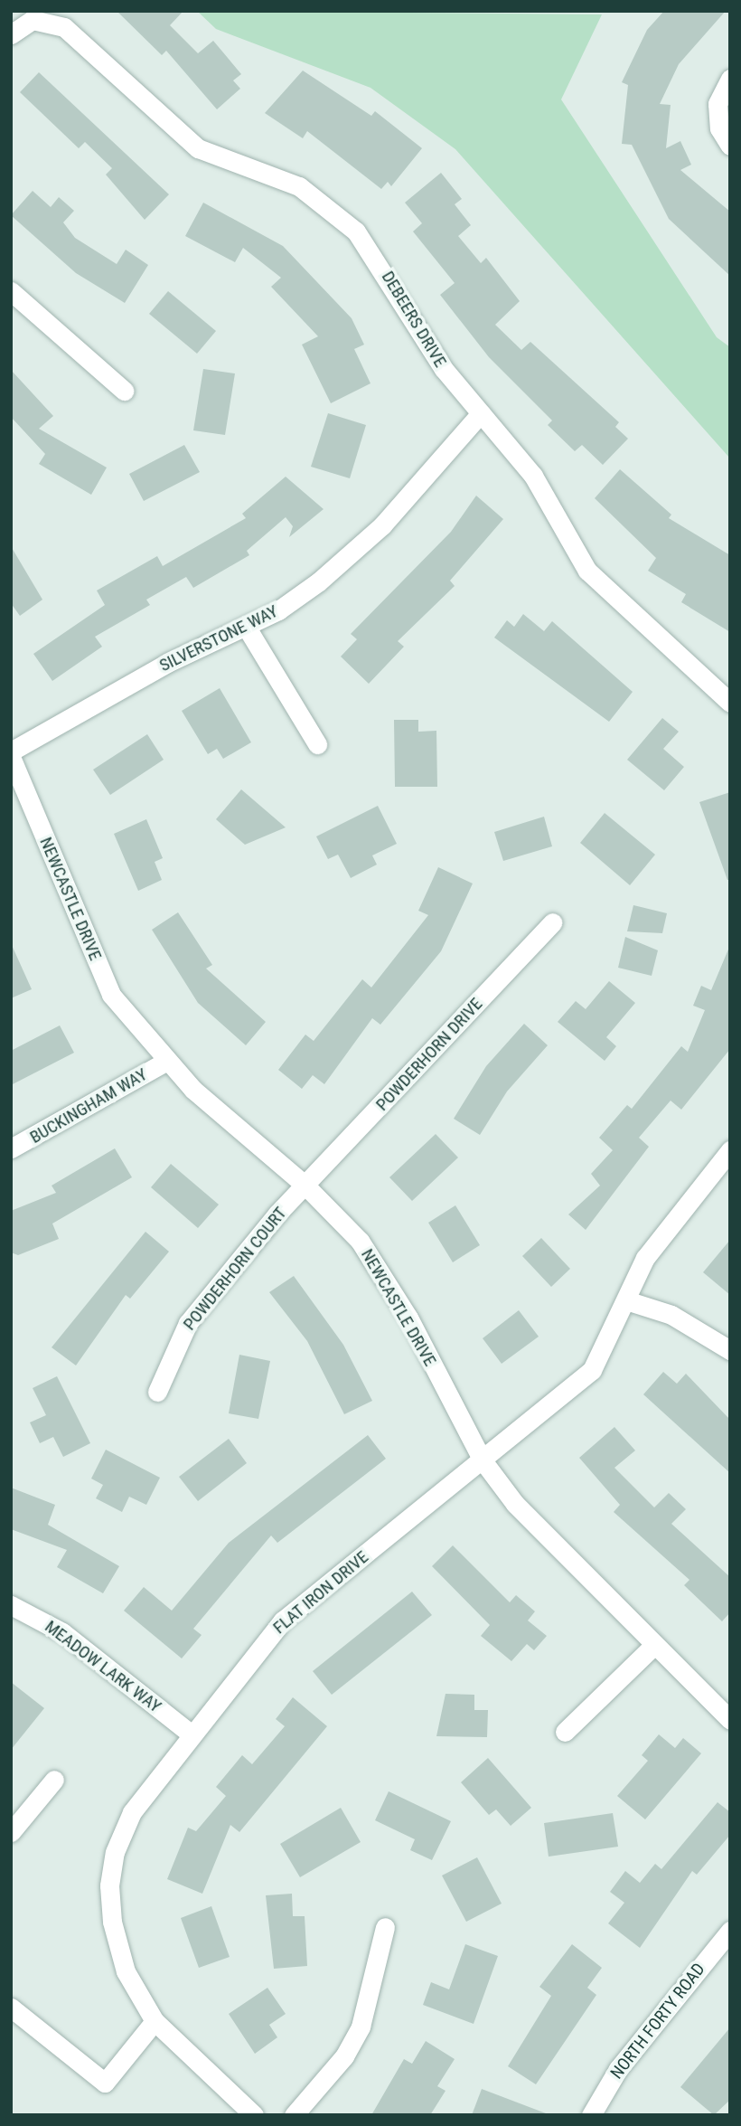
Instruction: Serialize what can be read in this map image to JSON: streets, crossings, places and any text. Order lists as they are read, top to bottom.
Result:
{
  "streets": {
    "street": [
      "DEBEERS DRIVE",
      "SILVERSTONE WAY",
      "NEWCASTLE DRIVE",
      "POWDERHORN DRIVE",
      "BUCKINGHAM WAY",
      "POWDERHORN COURT",
      "FLAT IRON DRIVE",
      "MEADOW LARK WAY",
      "NORTH FORTY ROAD"
    ]
  },
  "crossings": [
    ["DEBEERS DRIVE", "SILVERSTONE WAY"],
    ["NEWCASTLE DRIVE", "POWDERHORN DRIVE"],
    ["NEWCASTLE DRIVE", "BUCKINGHAM WAY"],
    ["NEWCASTLE DRIVE", "POWDERHORN COURT"],
    ["NEWCASTLE DRIVE", "FLAT IRON DRIVE"],
    ["POWDERHORN DRIVE", "POWDERHORN COURT"],
    ["FLAT IRON DRIVE", "MEADOW LARK WAY"]
  ]
}
